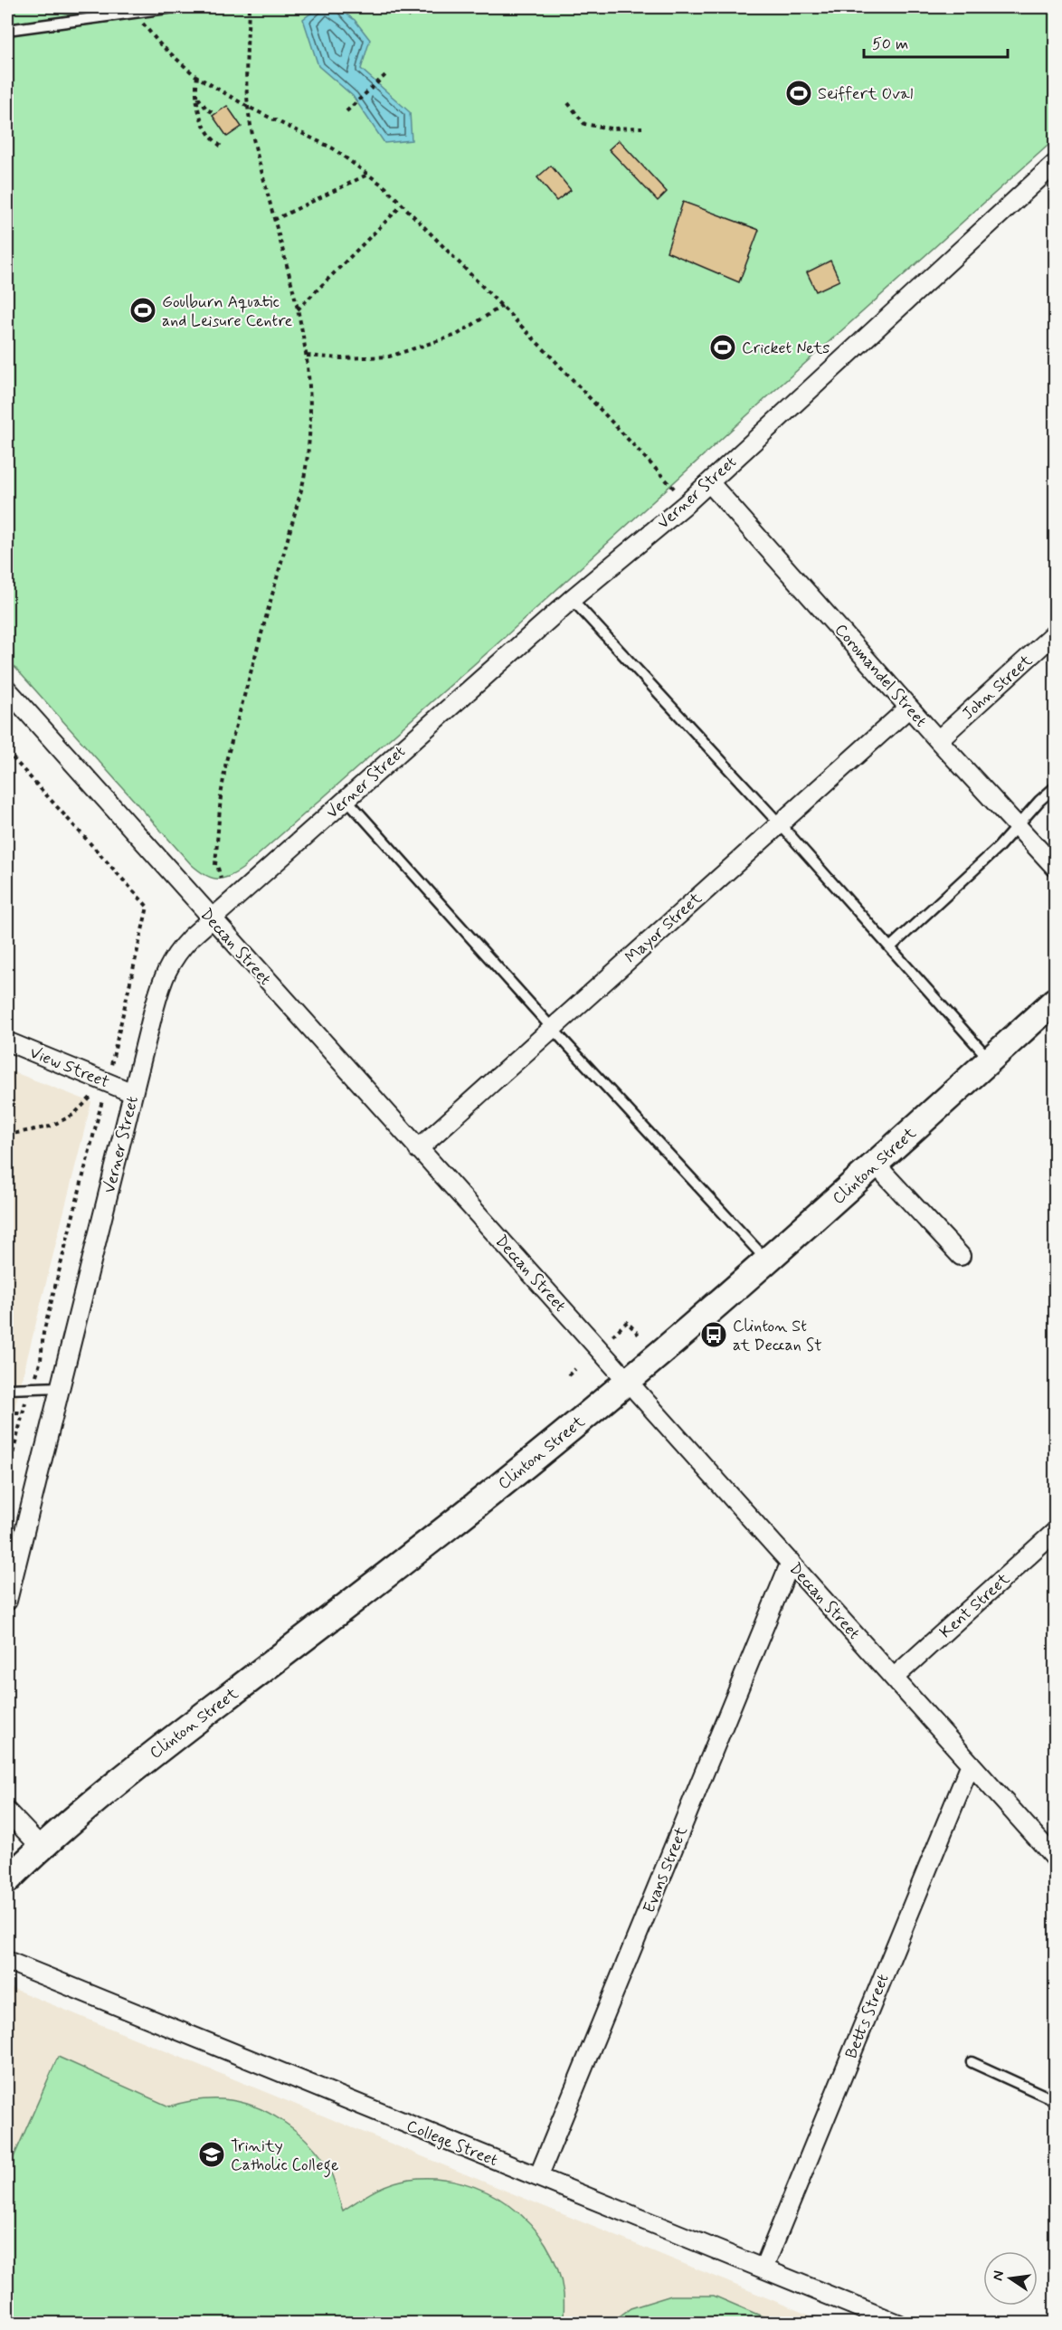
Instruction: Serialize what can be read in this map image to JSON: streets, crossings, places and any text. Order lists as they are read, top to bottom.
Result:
{
  "streets": {
    "street": [
      "Verner Street",
      "Coromandel Street",
      "John Street",
      "Mayor Street",
      "Deccan Street",
      "View Street",
      "Clinton Street",
      "Kent Street",
      "Evans Street",
      "Betts Street",
      "College Street"
    ]
  },
  "crossings": [
    ["Verner Street", "Coromandel Street"],
    ["Verner Street", "Deccan Street"],
    ["Verner Street", "View Street"],
    ["Coromandel Street", "John Street"],
    ["Coromandel Street", "Mayor Street"],
    ["Mayor Street", "Deccan Street"],
    ["Deccan Street", "Clinton Street"],
    ["Deccan Street", "Kent Street"],
    ["Deccan Street", "Evans Street"],
    ["Deccan Street", "Betts Street"],
    ["Evans Street", "College Street"],
    ["Betts Street", "College Street"]
  ],
  "places": {
    "sports": ["Seiffert Oval", "Goulburn Aquatic and Leisure Centre", "Cricket Nets"],
    "bus stop": ["Clinton St at Deccan St"],
    "school or university": ["Trinity Catholic College"]
  },
  "scale_bar": "50 m",
  "north": "left"
}
